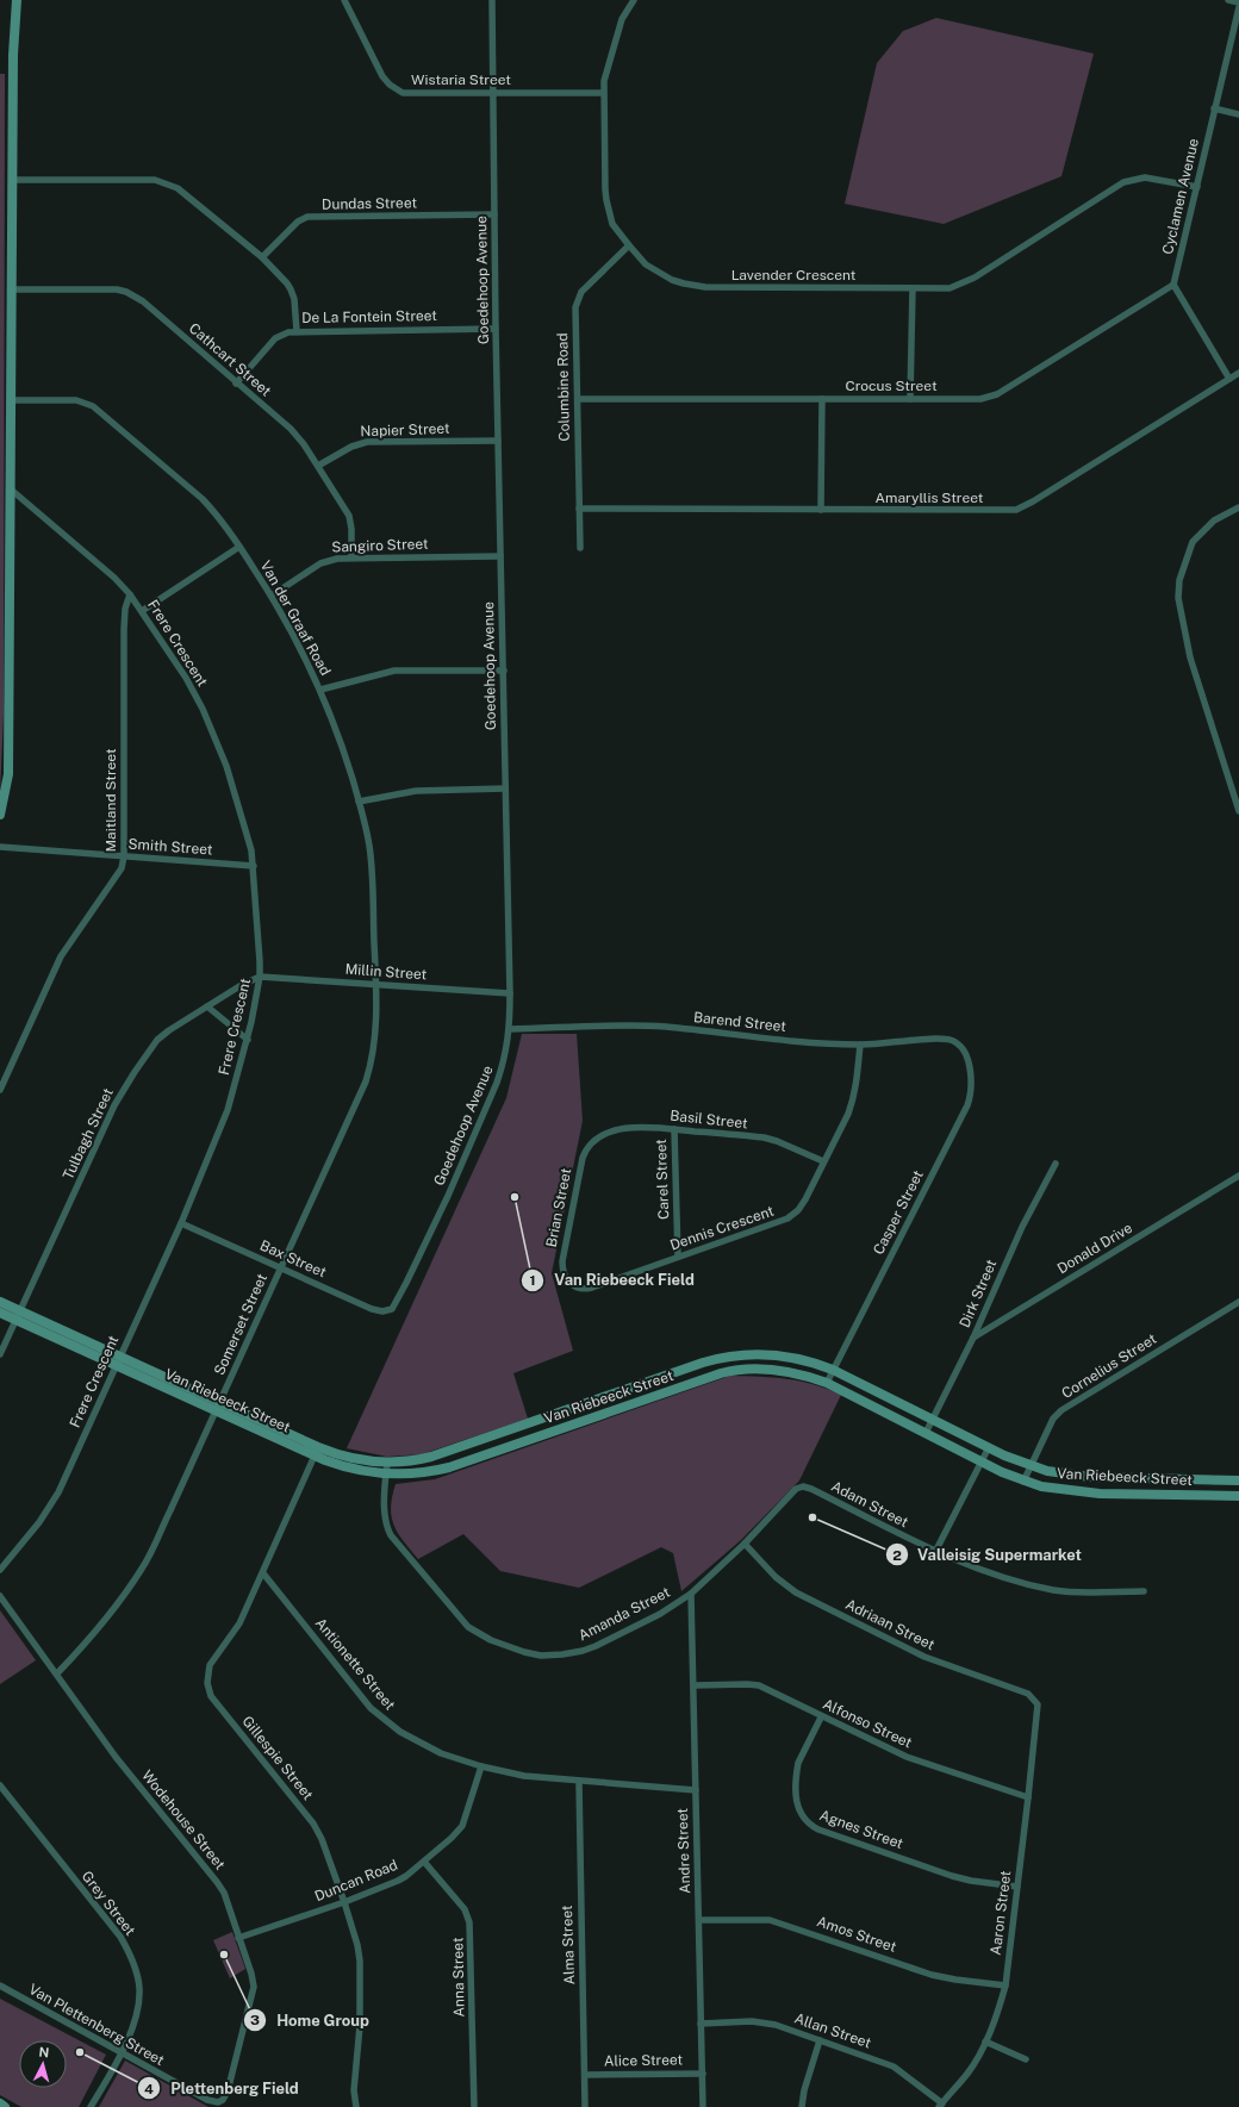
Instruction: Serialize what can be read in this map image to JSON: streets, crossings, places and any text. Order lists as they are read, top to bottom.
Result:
{
  "streets": {
    "street": [
      "Wistaria Street",
      "Cyclamen Avenue",
      "Dundas Street",
      "Lavender Crescent",
      "Goedehoop Avenue",
      "De La Fontein Street",
      "Cathcart Street",
      "Crocus Street",
      "Columbine Road",
      "Napier Street",
      "Amaryllis Street",
      "Sangiro Street",
      "Van der Graaf Road",
      "Frere Crescent",
      "Maitland Street",
      "Smith Street",
      "Millin Street",
      "Barend Street",
      "Basil Street",
      "Tulbagh Street",
      "Carel Street",
      "Brian Street",
      "Casper Street",
      "Dennis Crescent",
      "Donald Drive",
      "Bax Street",
      "Dirk Street",
      "Somerset Street",
      "Cornelius Street",
      "Van Riebeeck Street",
      "Adam Street",
      "Amanda Street",
      "Adriaan Street",
      "Antionette Street",
      "Alfonso Street",
      "Gillespie Street",
      "Wodehouse Street",
      "Agnes Street",
      "Andre Street",
      "Duncan Road",
      "Grey Street",
      "Aaron Street",
      "Amos Street",
      "Alma Street",
      "Anna Street",
      "Van Plettenberg Street",
      "Allan Street",
      "Alice Street"
    ]
  },
  "crossings": [
    ["Wistaria Street", "Lavender Crescent"],
    ["Wistaria Street", "Goedehoop Avenue"],
    ["Cyclamen Avenue", "Lavender Crescent"],
    ["Cyclamen Avenue", "Crocus Street"],
    ["Dundas Street", "Goedehoop Avenue"],
    ["Lavender Crescent", "Columbine Road"],
    ["Goedehoop Avenue", "De La Fontein Street"],
    ["Goedehoop Avenue", "Napier Street"],
    ["Goedehoop Avenue", "Sangiro Street"],
    ["Goedehoop Avenue", "Millin Street"],
    ["Goedehoop Avenue", "Barend Street"],
    ["Goedehoop Avenue", "Bax Street"],
    ["De La Fontein Street", "Cathcart Street"],
    ["Cathcart Street", "Napier Street"],
    ["Cathcart Street", "Sangiro Street"],
    ["Crocus Street", "Columbine Road"],
    ["Columbine Road", "Amaryllis Street"],
    ["Sangiro Street", "Van der Graaf Road"],
    ["Van der Graaf Road", "Millin Street"],
    ["Van der Graaf Road", "Somerset Street"],
    ["Frere Crescent", "Maitland Street"],
    ["Frere Crescent", "Smith Street"],
    ["Frere Crescent", "Millin Street"],
    ["Frere Crescent", "Tulbagh Street"],
    ["Frere Crescent", "Bax Street"],
    ["Frere Crescent", "Van Riebeeck Street"],
    ["Maitland Street", "Smith Street"],
    ["Millin Street", "Tulbagh Street"],
    ["Millin Street", "Somerset Street"],
    ["Barend Street", "Casper Street"],
    ["Barend Street", "Dennis Crescent"],
    ["Basil Street", "Carel Street"],
    ["Basil Street", "Brian Street"],
    ["Basil Street", "Dennis Crescent"],
    ["Tulbagh Street", "Van Riebeeck Street"],
    ["Carel Street", "Dennis Crescent"],
    ["Brian Street", "Dennis Crescent"],
    ["Casper Street", "Van Riebeeck Street"],
    ["Donald Drive", "Dirk Street"],
    ["Bax Street", "Somerset Street"],
    ["Dirk Street", "Van Riebeeck Street"],
    ["Somerset Street", "Van Riebeeck Street"],
    ["Somerset Street", "Wodehouse Street"],
    ["Cornelius Street", "Van Riebeeck Street"],
    ["Van Riebeeck Street", "Amanda Street"],
    ["Van Riebeeck Street", "Gillespie Street"],
    ["Adam Street", "Amanda Street"],
    ["Amanda Street", "Adriaan Street"],
    ["Amanda Street", "Andre Street"],
    ["Adriaan Street", "Aaron Street"],
    ["Antionette Street", "Gillespie Street"],
    ["Antionette Street", "Andre Street"],
    ["Antionette Street", "Duncan Road"],
    ["Antionette Street", "Alma Street"],
    ["Alfonso Street", "Agnes Street"],
    ["Alfonso Street", "Andre Street"],
    ["Alfonso Street", "Aaron Street"],
    ["Gillespie Street", "Duncan Road"],
    ["Wodehouse Street", "Duncan Road"],
    ["Wodehouse Street", "Van Plettenberg Street"],
    ["Agnes Street", "Aaron Street"],
    ["Andre Street", "Amos Street"],
    ["Andre Street", "Allan Street"],
    ["Andre Street", "Alice Street"],
    ["Duncan Road", "Anna Street"],
    ["Grey Street", "Van Plettenberg Street"],
    ["Aaron Street", "Amos Street"],
    ["Aaron Street", "Allan Street"],
    ["Alma Street", "Alice Street"]
  ],
  "places": [
    "Van Riebeeck Field",
    "Valleisig Supermarket",
    "Home Group",
    "Plettenberg Field"
  ],
  "north": "top"
}
